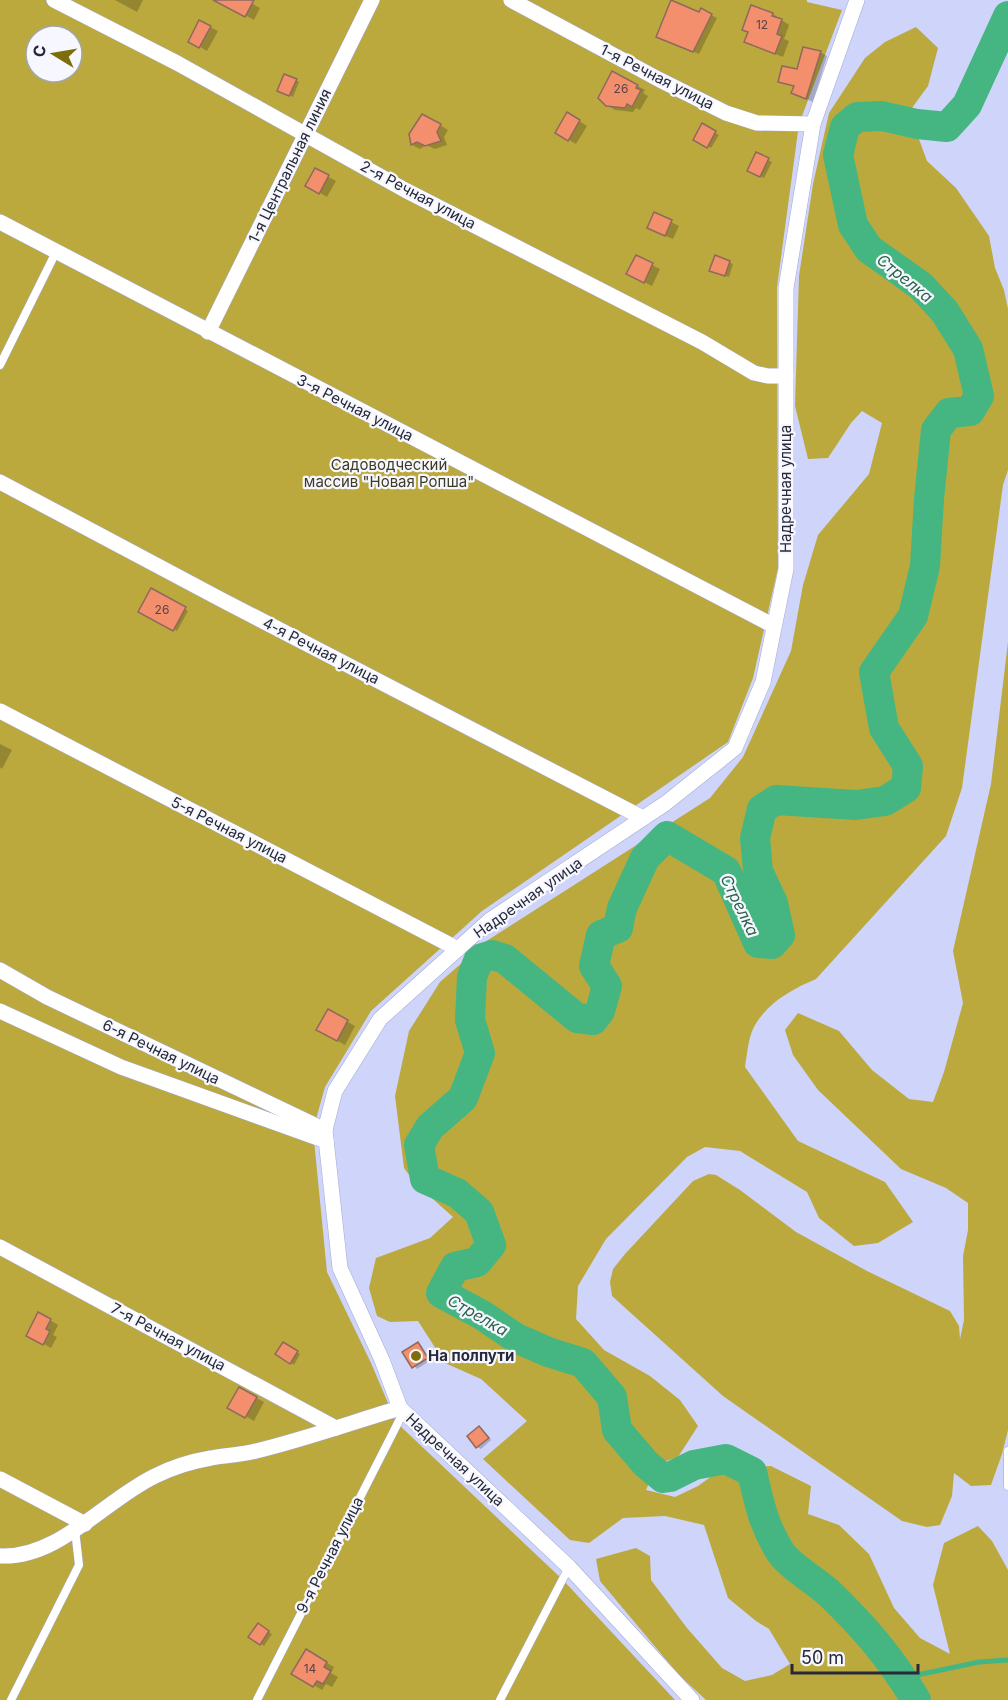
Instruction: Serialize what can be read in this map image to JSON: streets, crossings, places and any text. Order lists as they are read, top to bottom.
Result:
{
  "streets": {
    "street": [
      "1-я Речная улица",
      "1-я Центральная линия",
      "2-я Речная улица",
      "3-я Речная улица",
      "Надречная улица",
      "4-я Речная улица",
      "5-я Речная улица",
      "6-я Речная улица",
      "7-я Речная улица"
    ],
    "lane": ["9-я Речная улица"]
  },
  "crossings": [
    ["1-я Речная улица", "Надречная улица"],
    ["1-я Центральная линия", "2-я Речная улица"],
    ["1-я Центральная линия", "3-я Речная улица"],
    ["2-я Речная улица", "Надречная улица"],
    ["3-я Речная улица", "Надречная улица"],
    ["Надречная улица", "4-я Речная улица"],
    ["Надречная улица", "5-я Речная улица"],
    ["Надречная улица", "6-я Речная улица"],
    ["Надречная улица", "9-я Речная улица"]
  ],
  "water": ["Стрелка"],
  "parks": ["Садоводческий массив \"Новая Ропша\""],
  "places": ["На полпути"],
  "house_numbers": [
    "12",
    "26",
    "26",
    "14"
  ],
  "scale_bar": "50 m",
  "north": "left"
}
